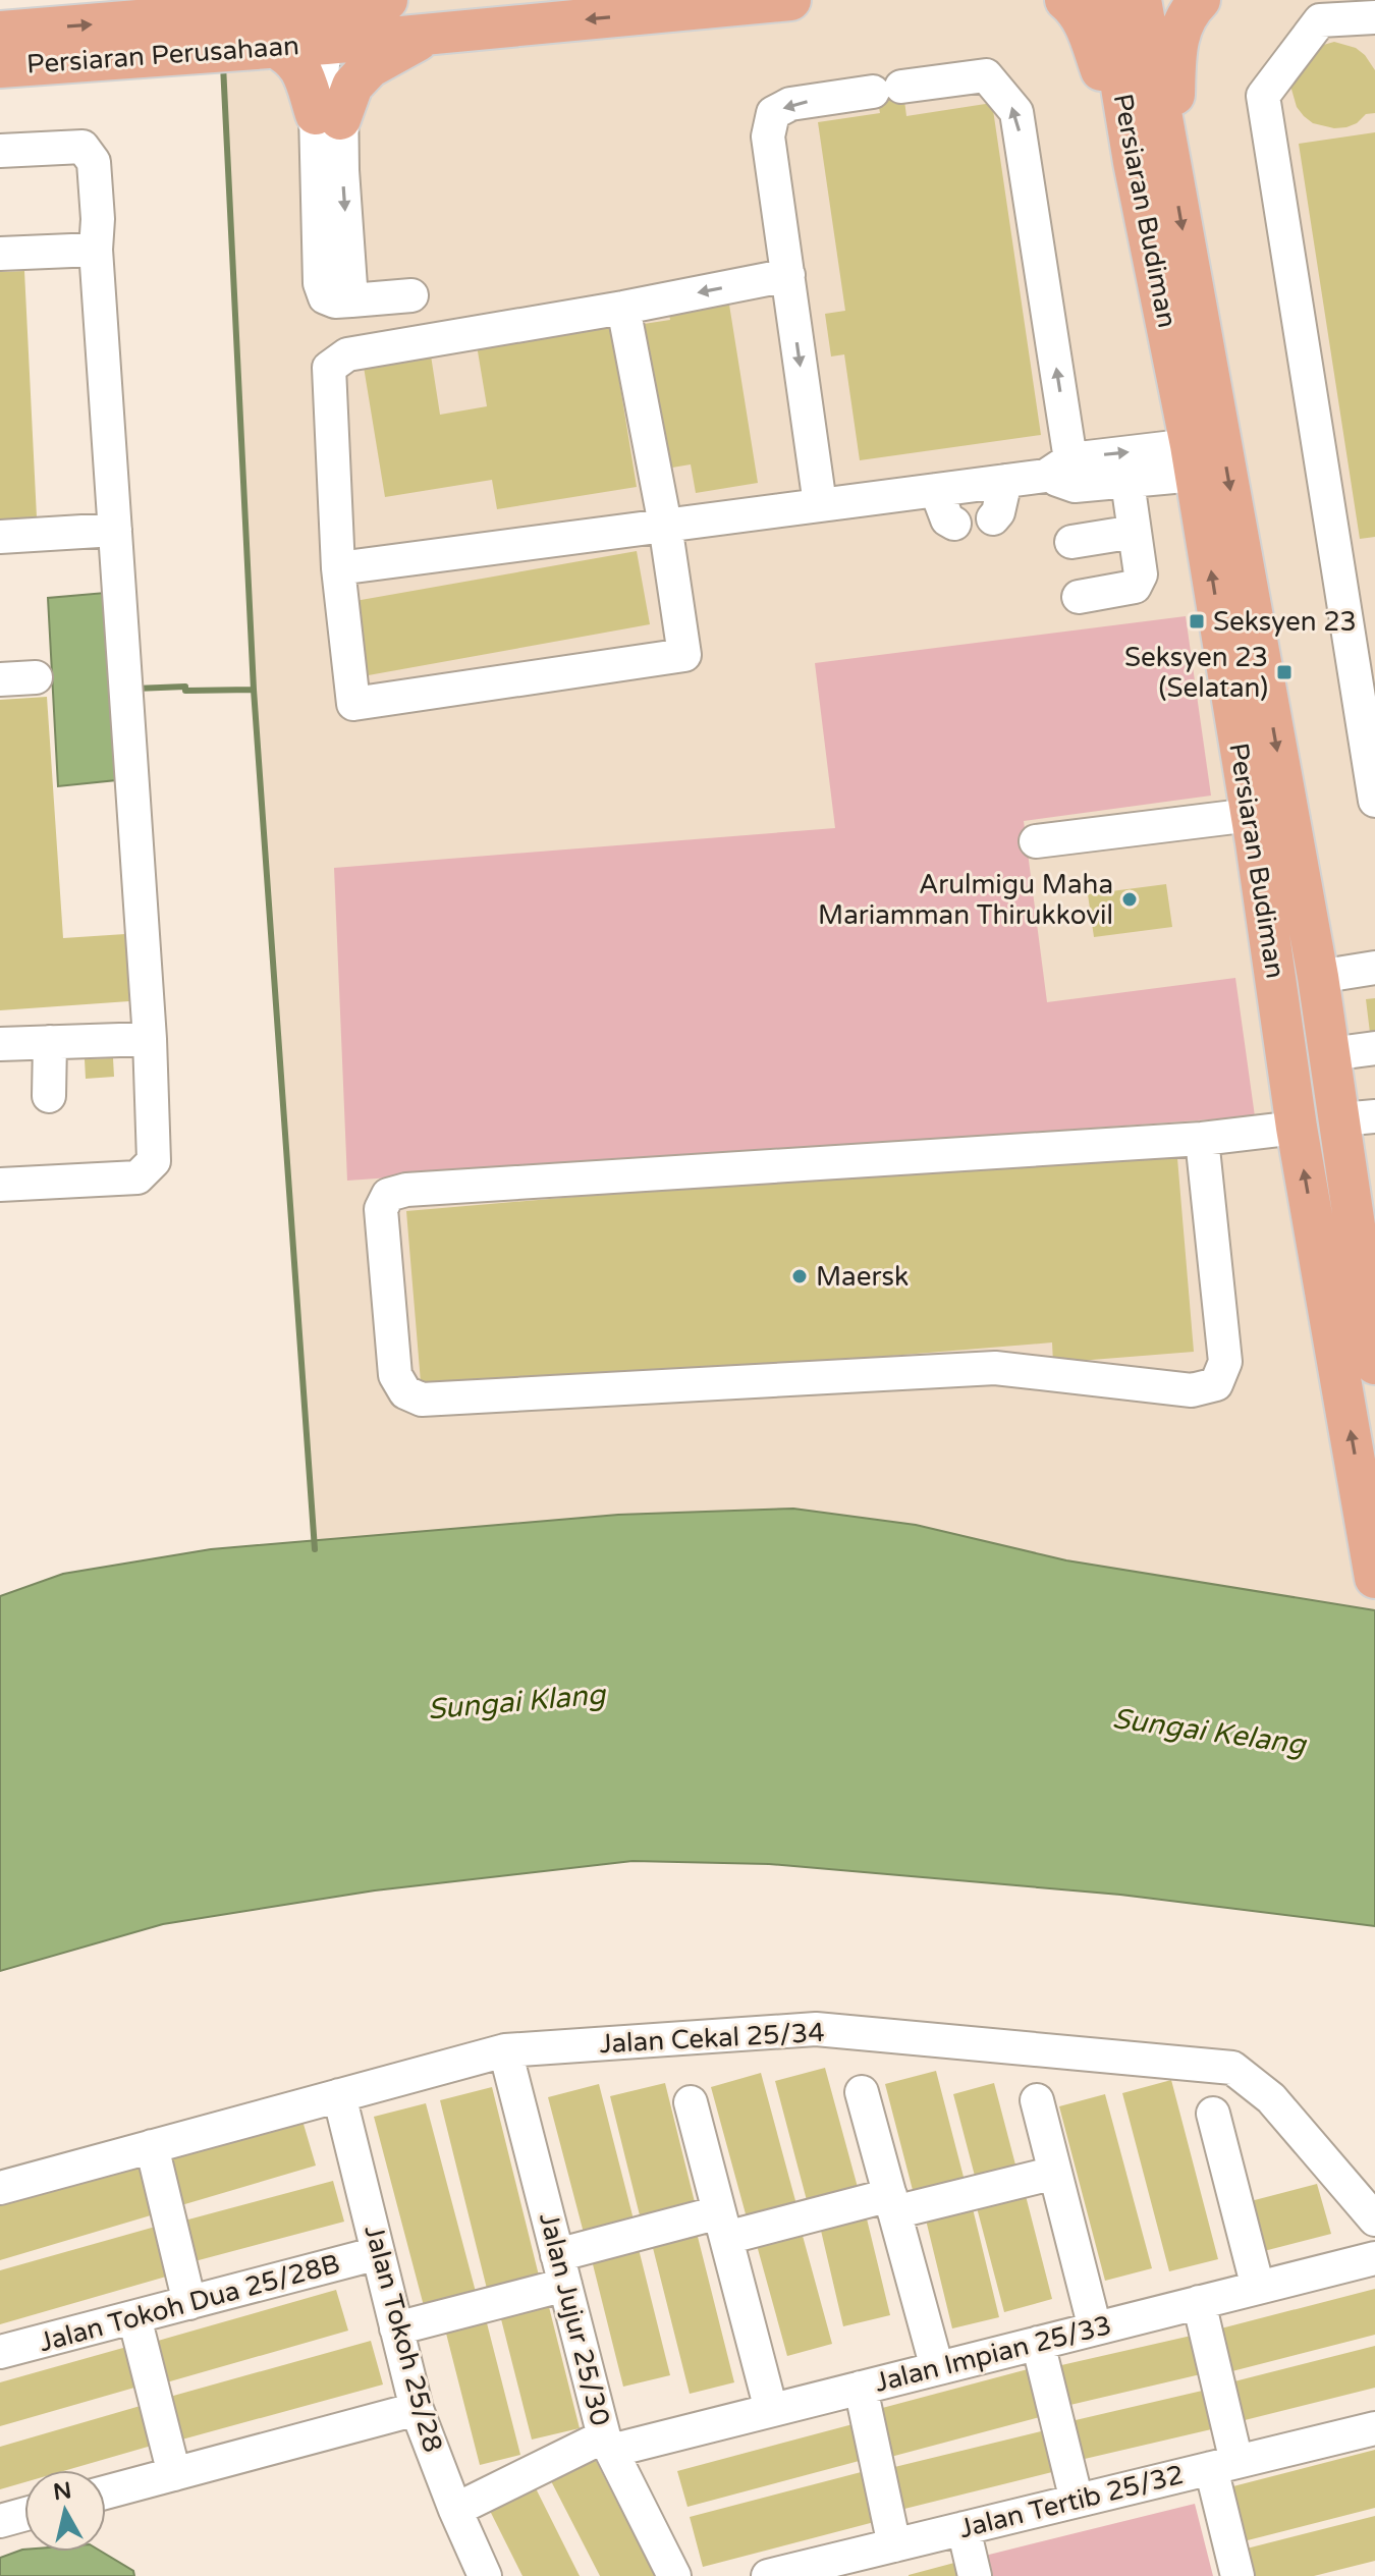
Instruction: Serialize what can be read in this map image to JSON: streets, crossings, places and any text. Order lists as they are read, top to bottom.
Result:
{
  "streets": {
    "main road": ["Persiaran Perusahaan", "Persiaran Budiman"],
    "street": [
      "Jalan Cekal 25/34",
      "Jalan Tokoh Dua 25/28B",
      "Jalan Jujur 25/30",
      "Jalan Tokoh 25/28",
      "Jalan Impian 25/33",
      "Jalan Tertib 25/32"
    ]
  },
  "crossings": [
    ["Jalan Cekal 25/34", "Jalan Jujur 25/30"],
    ["Jalan Cekal 25/34", "Jalan Tokoh 25/28"],
    ["Jalan Tokoh Dua 25/28B", "Jalan Tokoh 25/28"],
    ["Jalan Jujur 25/30", "Jalan Impian 25/33"],
    ["Jalan Tokoh 25/28", "Jalan Impian 25/33"]
  ],
  "water": ["Sungai Klang", "Sungai Kelang"],
  "places": {
    "transit": ["Seksyen 23", "Seksyen 23 (Selatan)"],
    "other": ["Arulmigu Maha Mariamman Thirukkovil", "Maersk"]
  },
  "north": "top"
}
